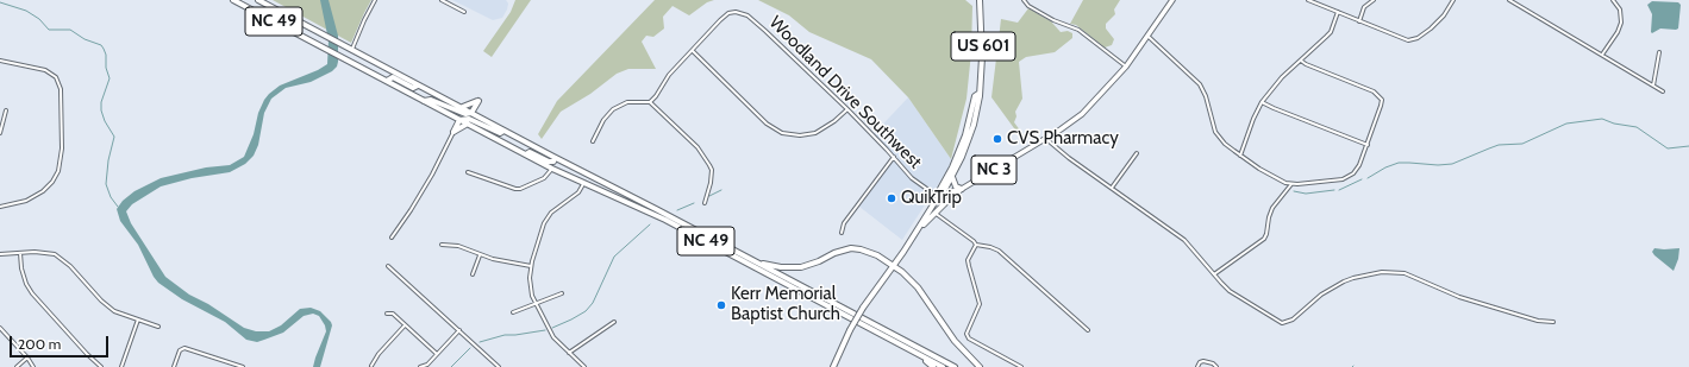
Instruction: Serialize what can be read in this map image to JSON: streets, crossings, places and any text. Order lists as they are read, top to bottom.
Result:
{
  "streets": {
    "highway": ["NC 49", "US 601"],
    "main road": ["NC 3"],
    "street": ["Woodland Drive Southwest"]
  },
  "crossings": [
    ["US 601", "Woodland Drive Southwest"],
    ["US 601", "NC 3"],
    ["Woodland Drive Southwest", "NC 3"]
  ],
  "places": ["CVS Pharmacy", "QuikTrip", "Kerr Memorial Baptist Church"],
  "scale_bar": "200 m"
}
